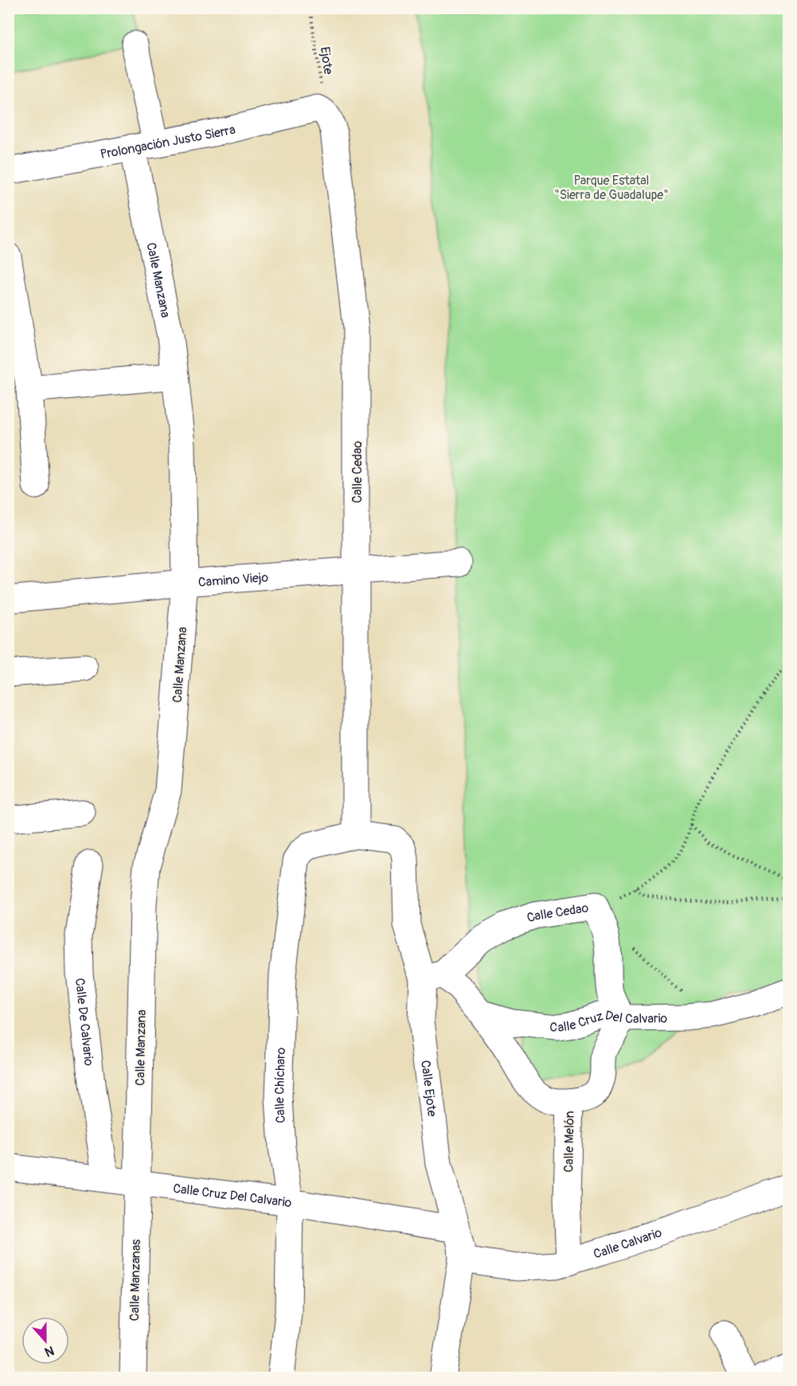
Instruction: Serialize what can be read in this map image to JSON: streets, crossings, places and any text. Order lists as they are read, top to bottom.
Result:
{
  "streets": {
    "street": [
      "Prolongación Justo Sierra",
      "Calle Manzana",
      "Calle Cedao",
      "Camino Viejo",
      "Calle De Calvario",
      "Calle Cruz Del Calvario",
      "Calle Chícharo",
      "Calle Ejote",
      "Calle Melón",
      "Calle Calvario",
      "Calle Manzanas"
    ],
    "path": ["Ejote"]
  },
  "crossings": [
    ["Ejote", "Prolongación Justo Sierra"],
    ["Ejote", "Calle Cedao"],
    ["Prolongación Justo Sierra", "Calle Manzana"],
    ["Prolongación Justo Sierra", "Calle Cedao"],
    ["Calle Manzana", "Camino Viejo"],
    ["Calle Manzana", "Calle Cruz Del Calvario"],
    ["Calle Manzana", "Calle Manzanas"],
    ["Calle Cedao", "Camino Viejo"],
    ["Calle Cedao", "Calle Cruz Del Calvario"],
    ["Calle Cedao", "Calle Chícharo"],
    ["Calle Cedao", "Calle Ejote"],
    ["Calle Cedao", "Calle Melón"],
    ["Calle De Calvario", "Calle Cruz Del Calvario"],
    ["Calle Cruz Del Calvario", "Calle Chícharo"],
    ["Calle Cruz Del Calvario", "Calle Ejote"],
    ["Calle Cruz Del Calvario", "Calle Melón"],
    ["Calle Cruz Del Calvario", "Calle Manzanas"],
    ["Calle Chícharo", "Calle Ejote"],
    ["Calle Ejote", "Calle Calvario"],
    ["Calle Melón", "Calle Calvario"]
  ],
  "parks": ["Parque Estatal \"Sierra de Guadalupe\""],
  "north": "bottom"
}
